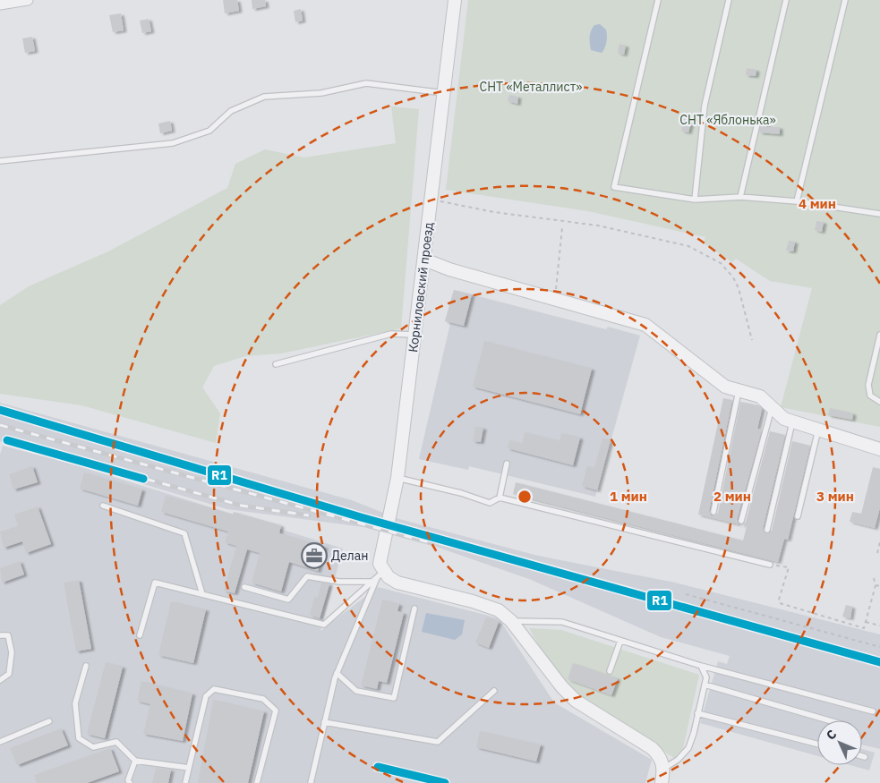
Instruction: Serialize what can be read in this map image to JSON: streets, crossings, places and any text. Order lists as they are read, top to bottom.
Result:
{
  "streets": {
    "street": ["Корниловский проезд"]
  },
  "parks": ["СНТ «Металлист»", "СНТ «Яблонька»"],
  "places": {
    "office": ["Делан"]
  },
  "lines": ["transit line R1"],
  "north": "top left",
  "rings": [
    "4 мин",
    "1 мин",
    "2 мин",
    "3 мин"
  ]
}
